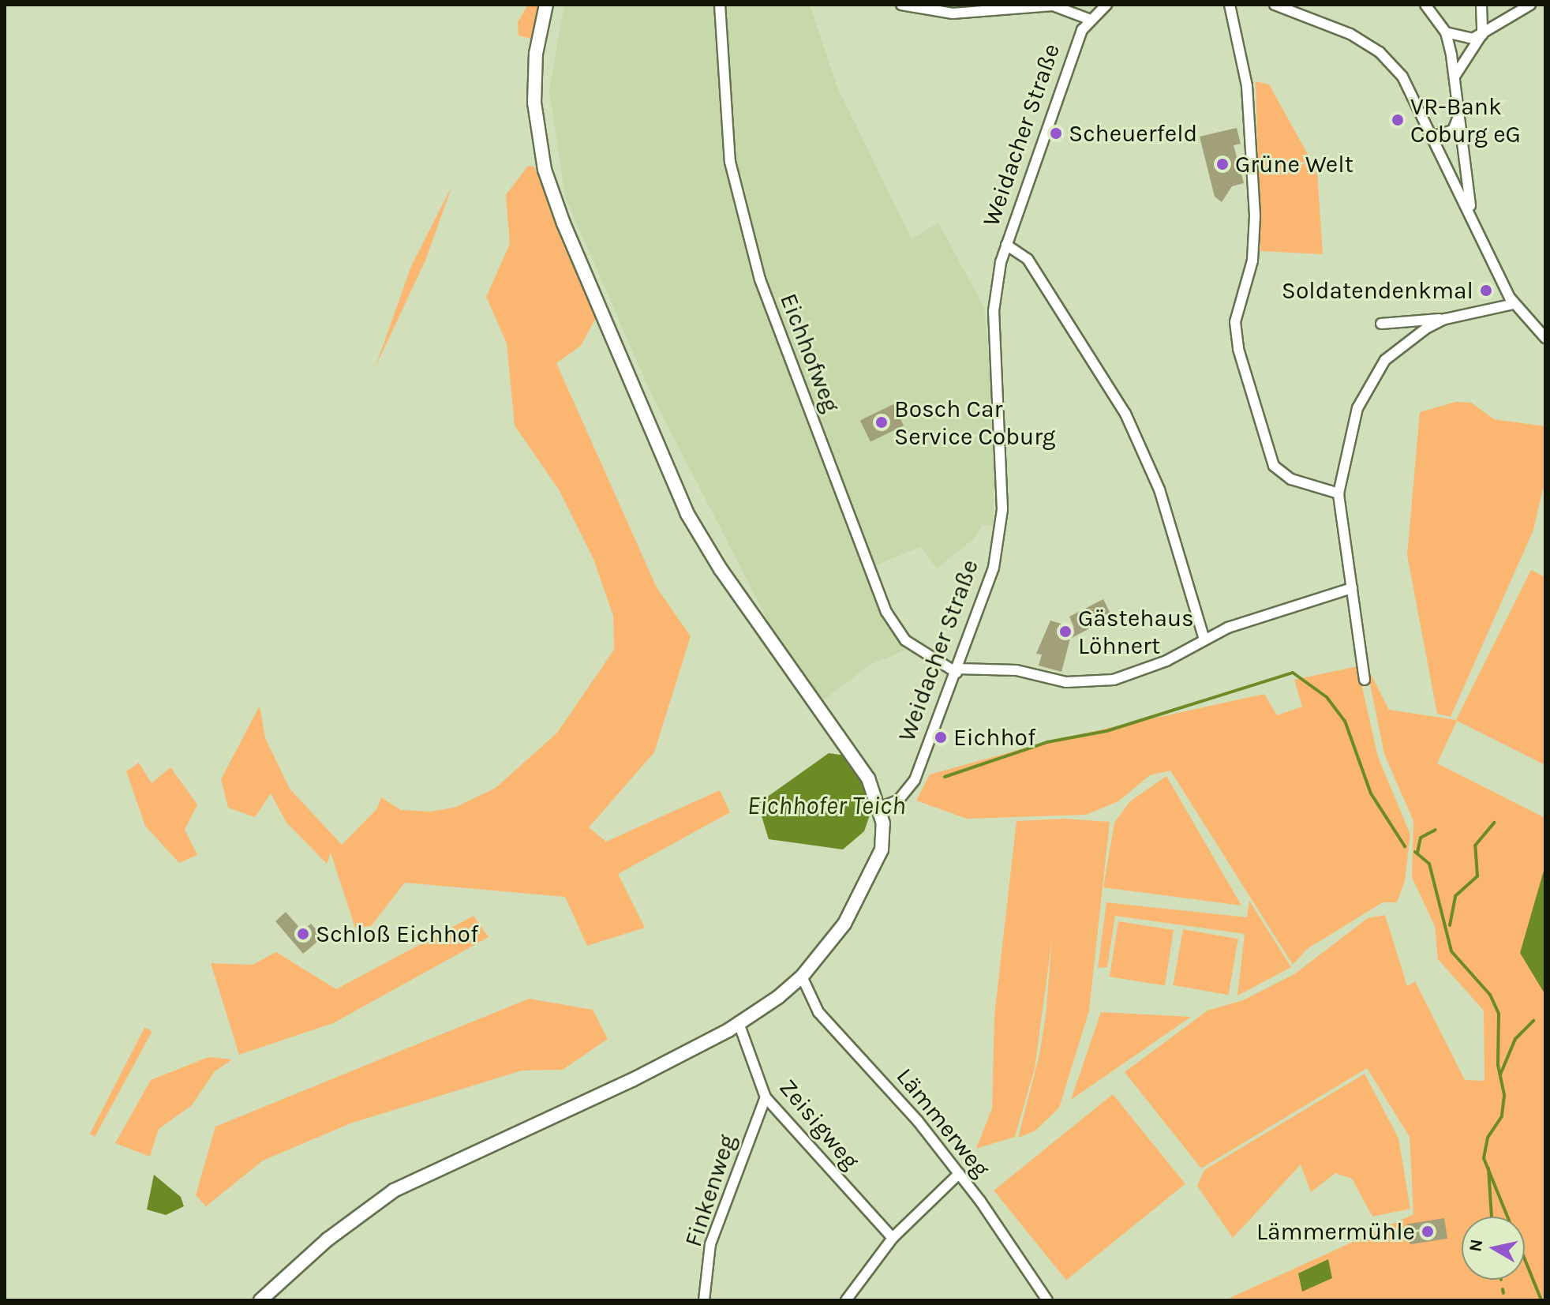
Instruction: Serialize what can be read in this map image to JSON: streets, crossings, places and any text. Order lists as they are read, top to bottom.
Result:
{
  "streets": {
    "street": [
      "Weidacher Straße",
      "Eichhofweg",
      "Lämmerweg",
      "Zeisigweg",
      "Finkenweg"
    ]
  },
  "crossings": [
    ["Weidacher Straße", "Eichhofweg"],
    ["Zeisigweg", "Finkenweg"]
  ],
  "water": ["Eichhofer Teich"],
  "places": [
    "VR-Bank Coburg eG",
    "Scheuerfeld",
    "Grüne Welt",
    "Soldatendenkmal",
    "Bosch Car Service Coburg",
    "Gästehaus Löhnert",
    "Eichhof",
    "Schloß Eichhof",
    "Lämmermühle"
  ],
  "north": "left"
}
